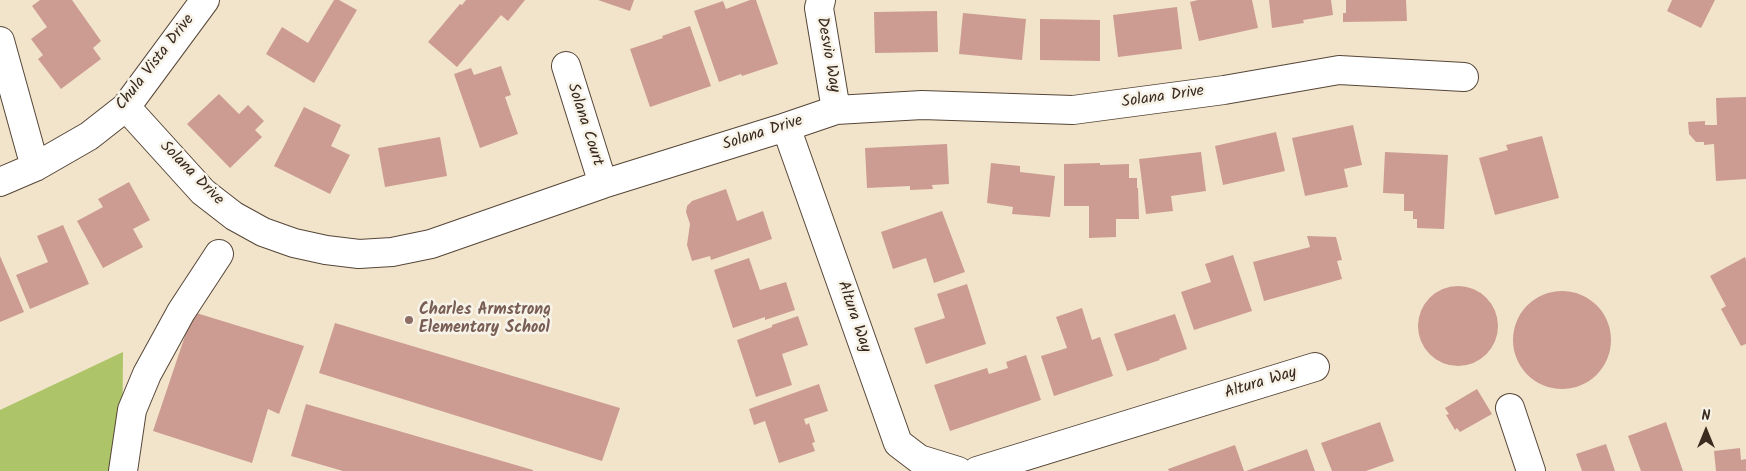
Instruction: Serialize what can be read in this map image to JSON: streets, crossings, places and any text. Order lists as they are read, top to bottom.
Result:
{
  "streets": {
    "street": [
      "Desvio Way",
      "Chula Vista Drive",
      "Solana Drive",
      "Solana Court",
      "Altura Way"
    ]
  },
  "crossings": [
    ["Desvio Way", "Solana Drive"],
    ["Chula Vista Drive", "Solana Drive"],
    ["Solana Drive", "Solana Court"],
    ["Solana Drive", "Altura Way"]
  ],
  "places": ["Charles Armstrong Elementary School"],
  "north": "top"
}
